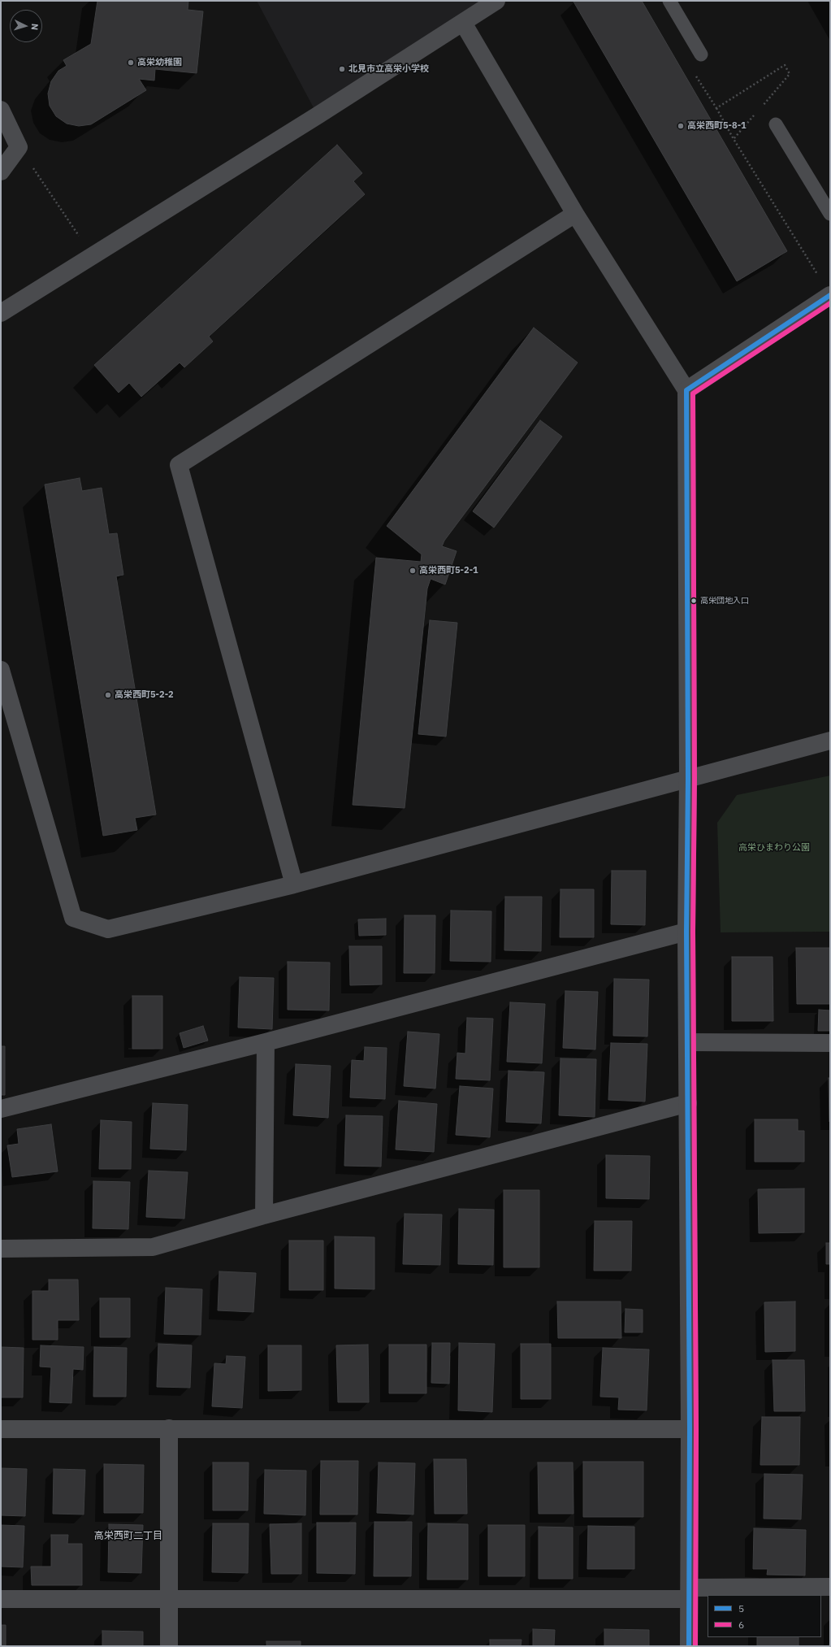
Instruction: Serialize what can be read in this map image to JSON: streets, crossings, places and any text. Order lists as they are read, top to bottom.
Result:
{
  "districts": ["高栄西町二丁目"],
  "parks": ["高栄ひまわり公園"],
  "places": [
    "高栄幼稚園",
    "北見市立高栄小学校",
    "高栄西町5-8-1",
    "高栄西町5-2-1",
    "高栄団地入口",
    "高栄西町5-2-2"
  ],
  "lines": ["transit line 5", "transit line 6"],
  "legend": ["5", "6"],
  "north": "right"
}
